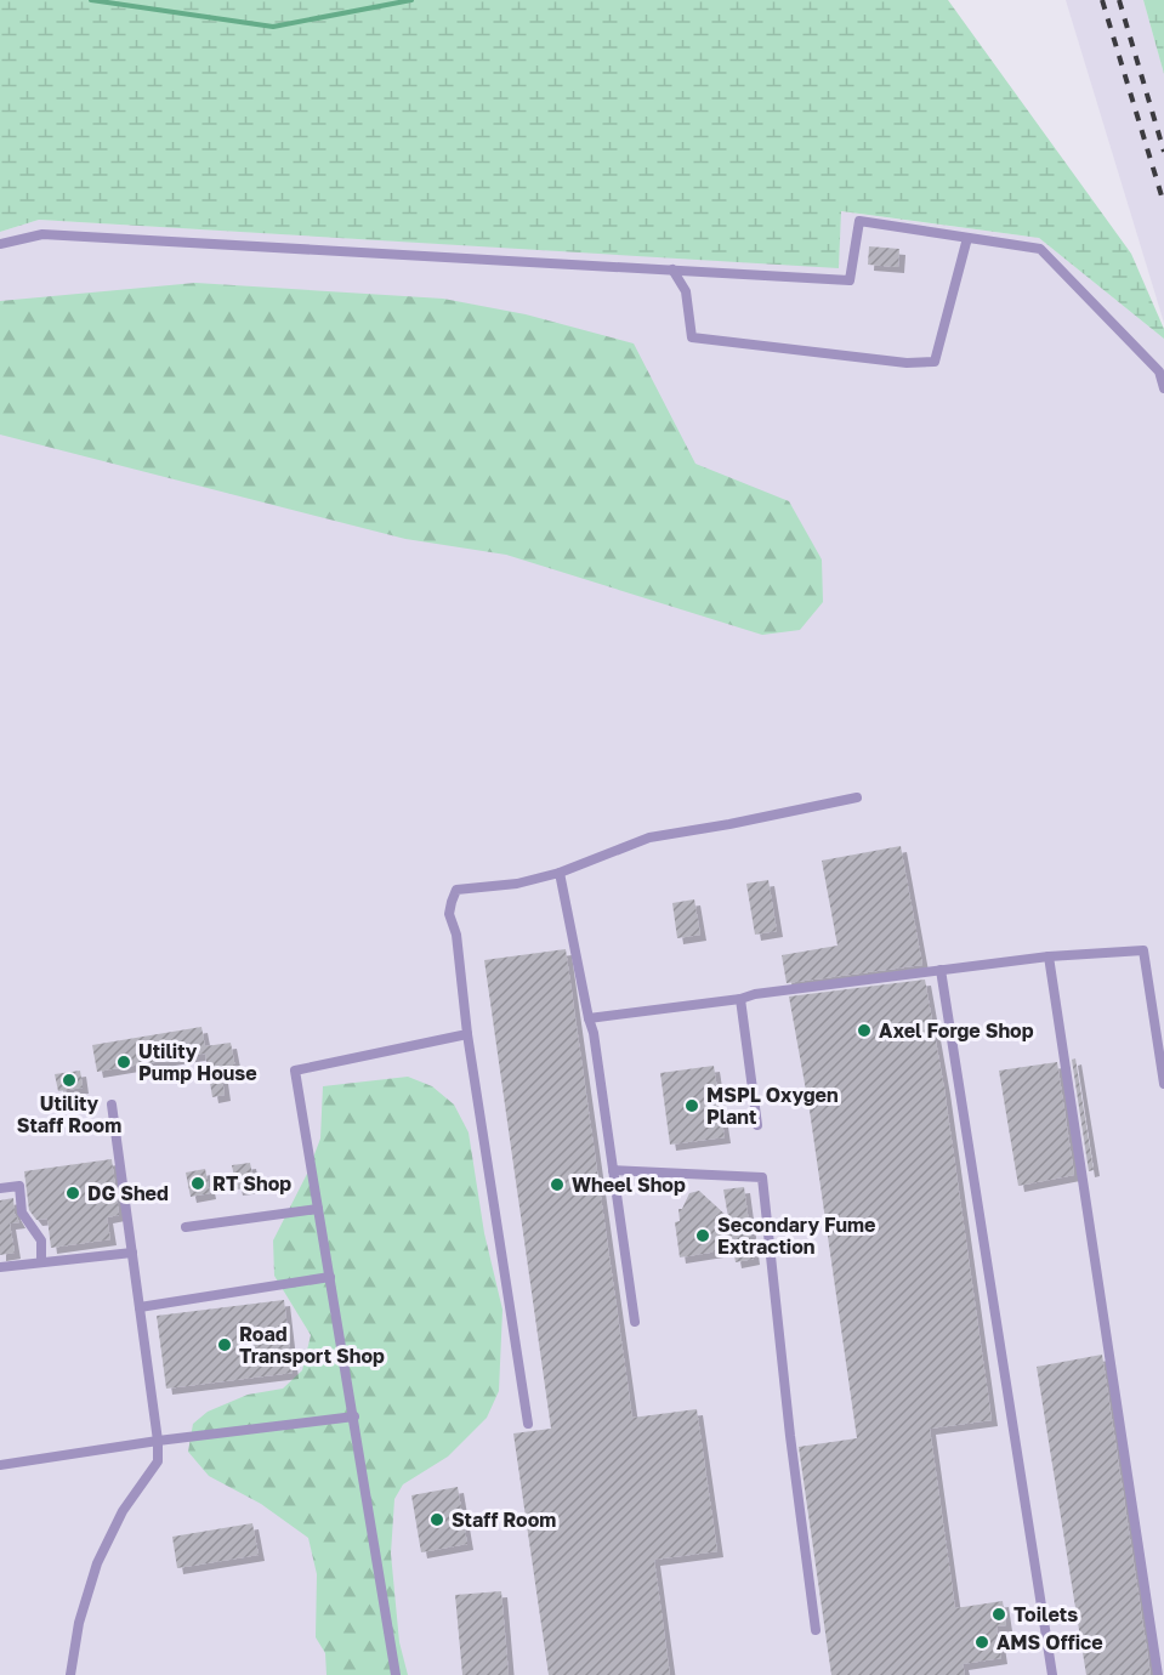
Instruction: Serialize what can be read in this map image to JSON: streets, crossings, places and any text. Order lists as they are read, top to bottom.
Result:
{
  "places": [
    "Axel Forge Shop",
    "Utility Pump House",
    "Utility Staff Room",
    "MSPL Oxygen Plant",
    "RT Shop",
    "Wheel Shop",
    "DG Shed",
    "Secondary Fume Extraction",
    "Road Transport Shop",
    "Staff Room",
    "Toilets",
    "AMS Office"
  ]
}
